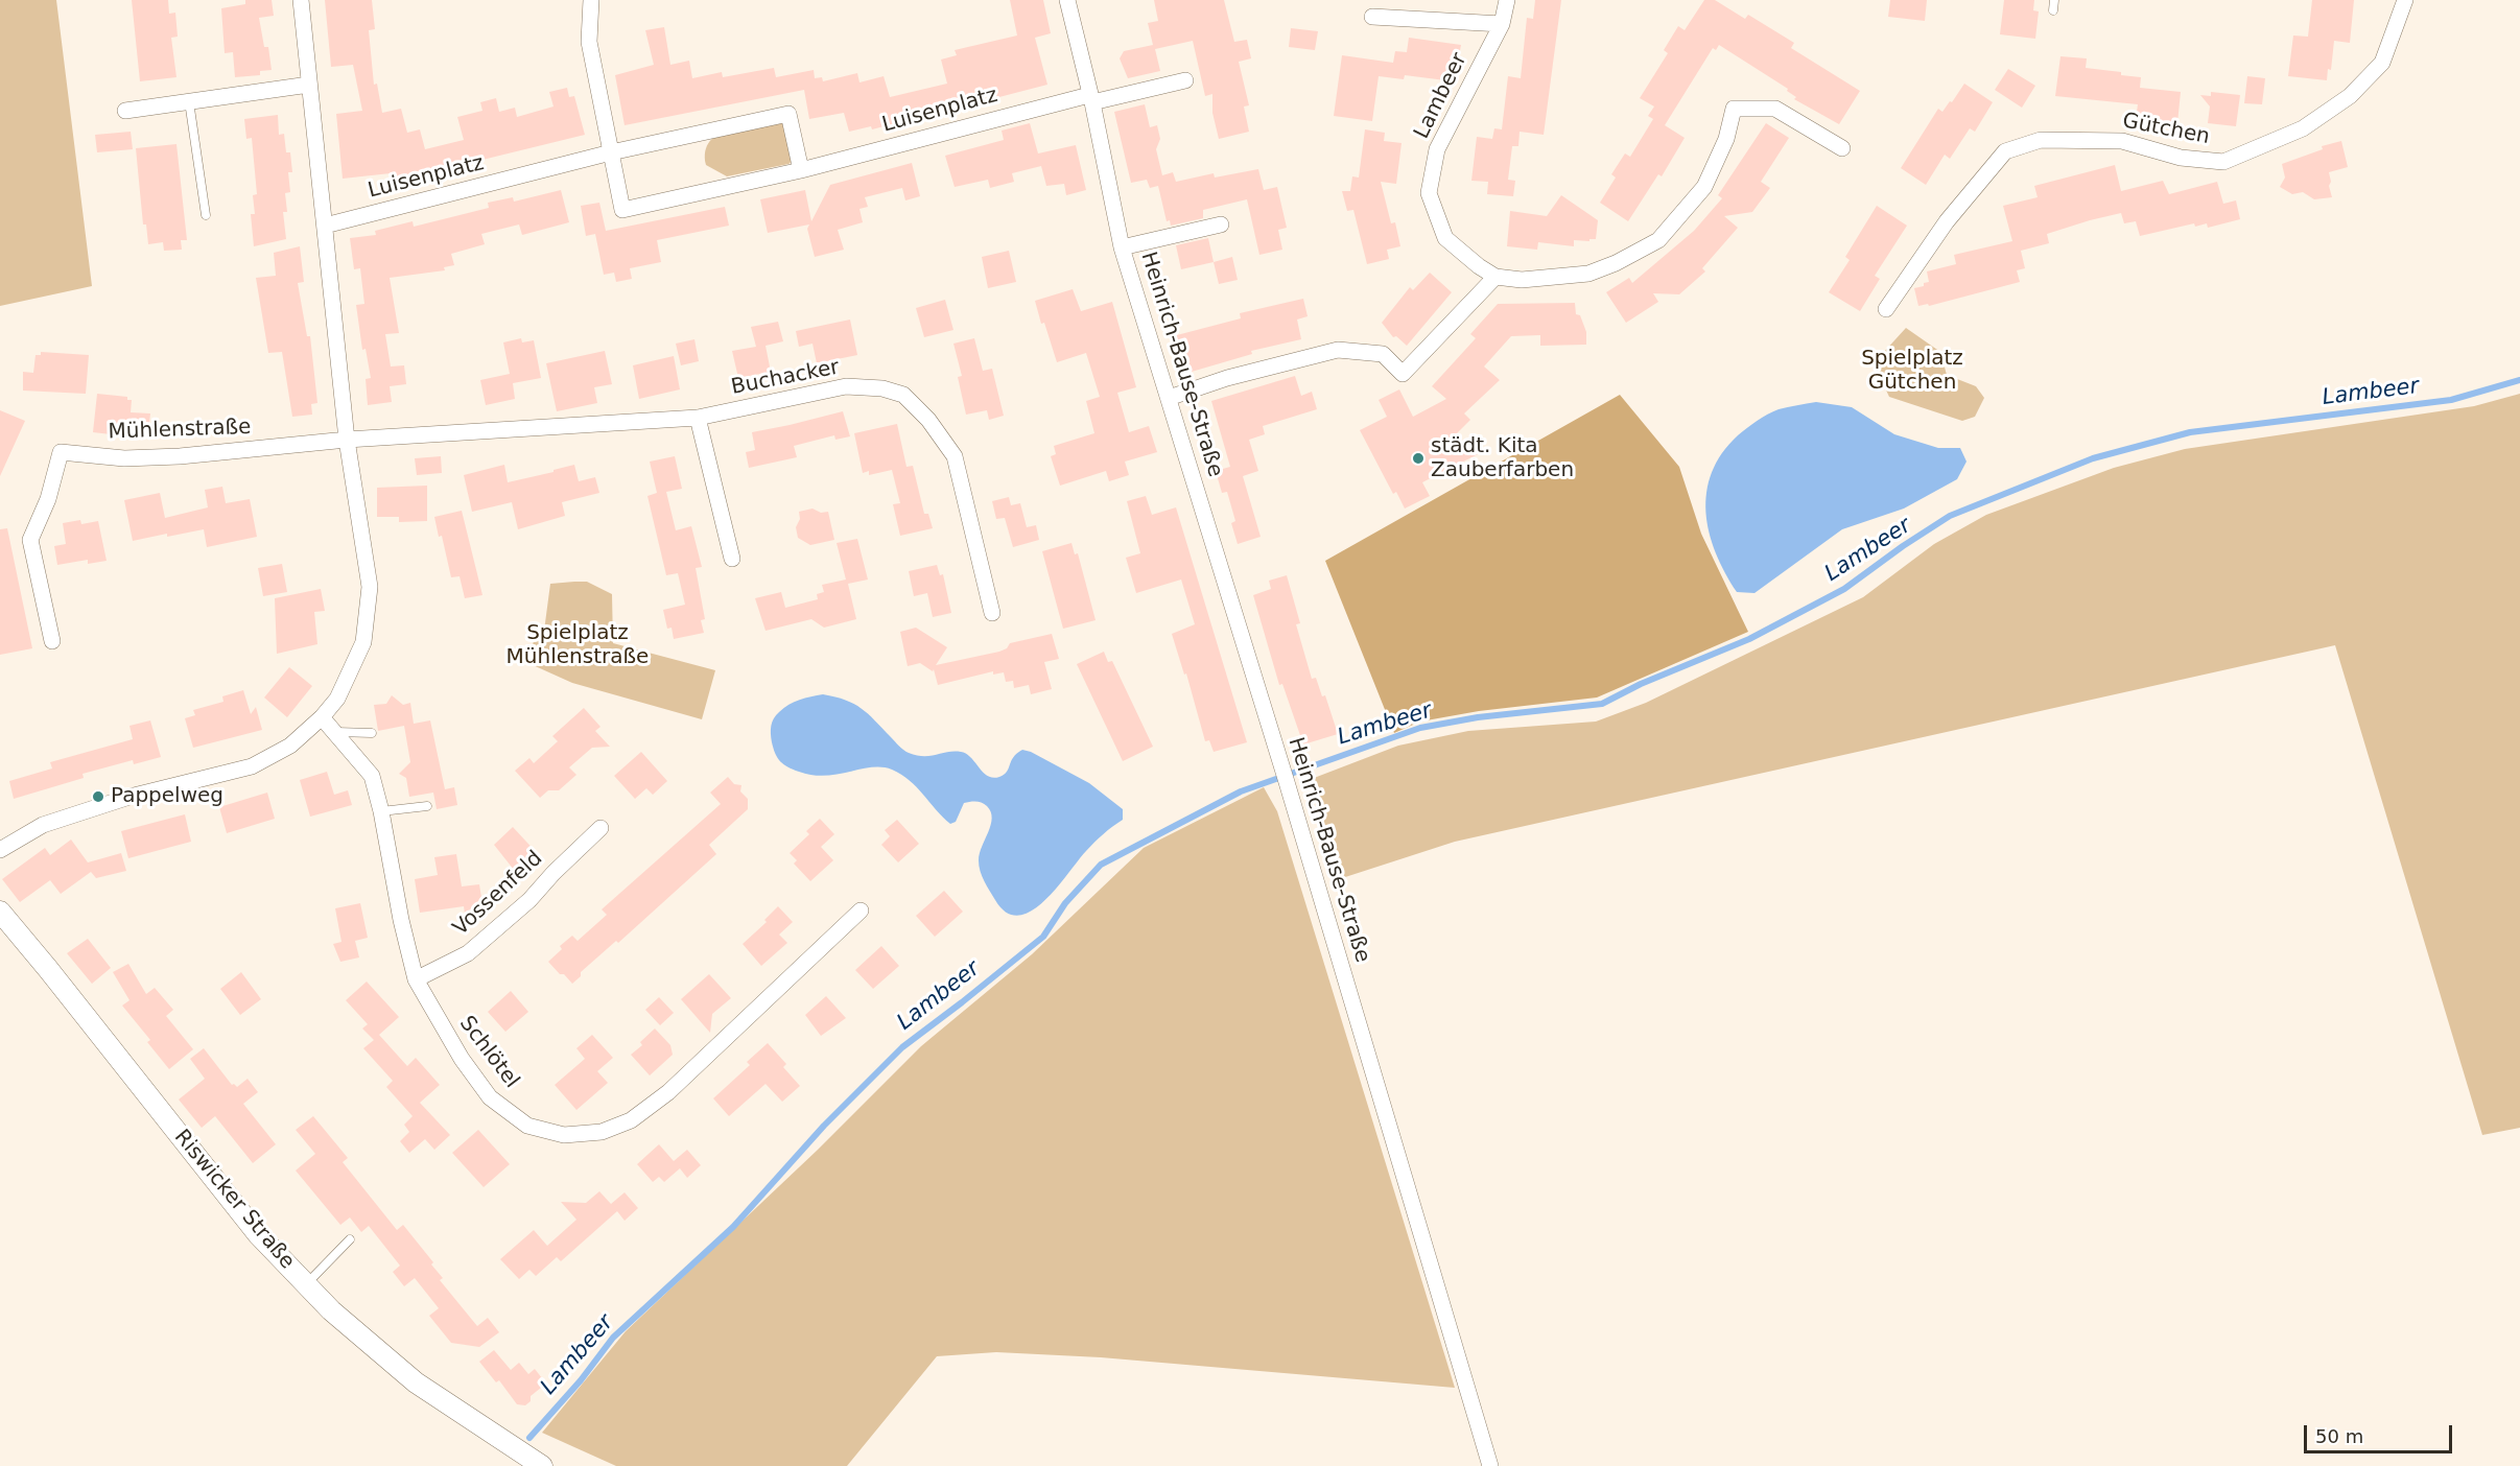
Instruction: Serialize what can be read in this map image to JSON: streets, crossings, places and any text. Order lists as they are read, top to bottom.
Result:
{
  "streets": {
    "street": [
      "Lambeer",
      "Luisenplatz",
      "Gütchen",
      "Heinrich-Bause-Straße",
      "Buchacker",
      "Mühlenstraße",
      "Vossenfeld",
      "Schlötel",
      "Riswicker Straße"
    ]
  },
  "crossings": [
    ["Luisenplatz", "Heinrich-Bause-Straße"],
    ["Buchacker", "Mühlenstraße"],
    ["Vossenfeld", "Schlötel"]
  ],
  "water": ["Lambeer"],
  "parks": ["Spielplatz Gütchen", "Spielplatz Mühlenstraße"],
  "places": ["städt. Kita Zauberfarben", "Pappelweg"],
  "scale_bar": "50 m"
}
